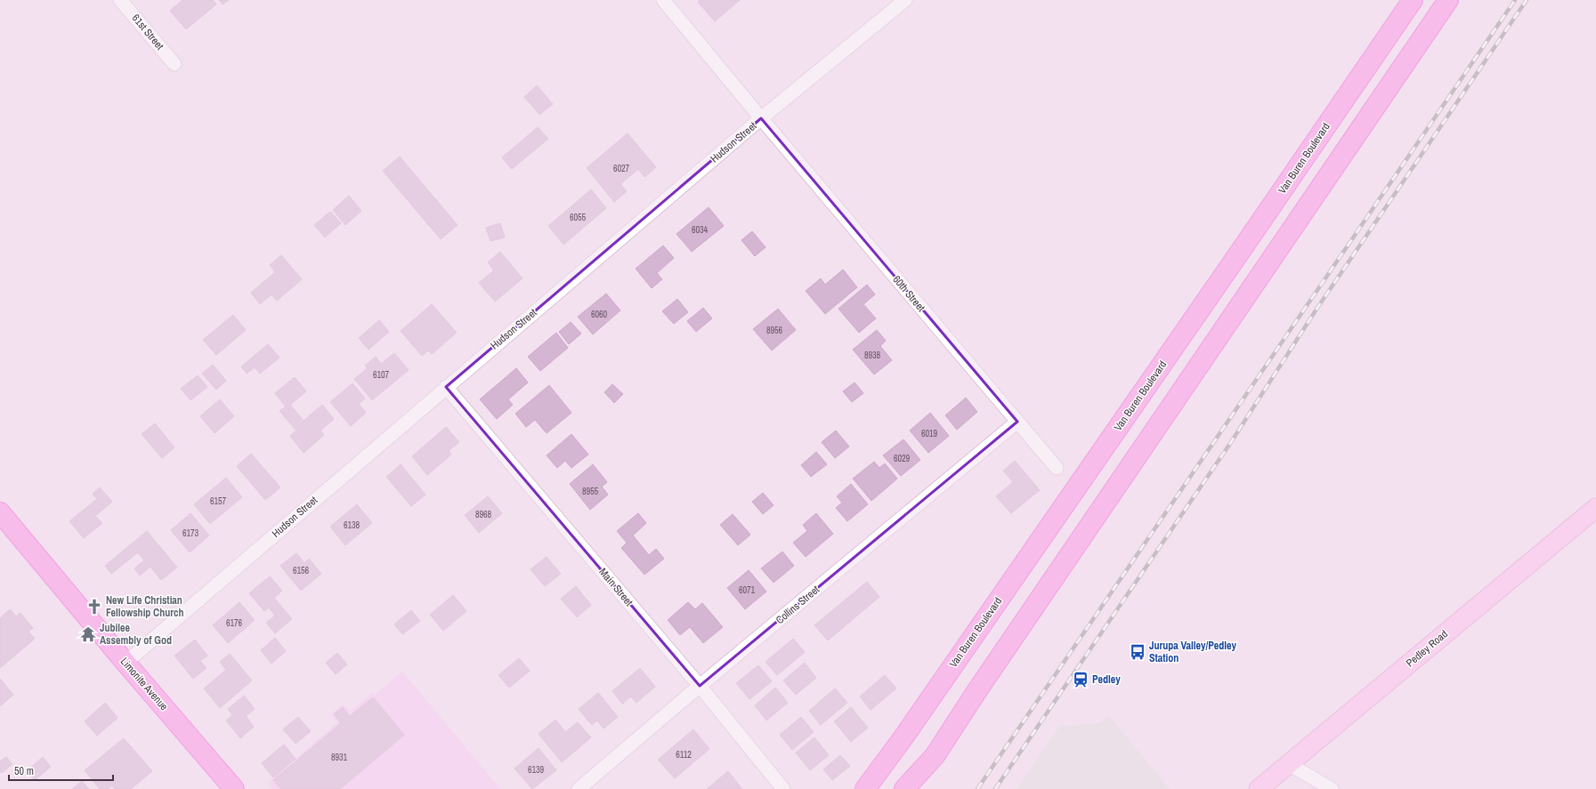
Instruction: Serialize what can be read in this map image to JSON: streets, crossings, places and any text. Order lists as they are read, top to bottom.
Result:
{
  "streets": {
    "main road": ["Van Buren Boulevard", "Limonite Avenue"],
    "street": [
      "61st Street",
      "Hudson Street",
      "60th Street",
      "Main Street",
      "Collins Street",
      "Pedley Road"
    ]
  },
  "crossings": [
    ["Hudson Street", "60th Street"],
    ["Hudson Street", "Main Street"],
    ["Hudson Street", "Limonite Avenue"],
    ["60th Street", "Collins Street"],
    ["Main Street", "Collins Street"]
  ],
  "places": {
    "church": ["New Life Christian Fellowship Church"],
    "temple": ["Jubilee Assembly of God"],
    "bus stop": ["Jurupa Valley/Pedley Station"],
    "station": ["Pedley"]
  },
  "house_numbers": [
    "6027",
    "6055",
    "6034",
    "6060",
    "8956",
    "8938",
    "6107",
    "6019",
    "6029",
    "8955",
    "6157",
    "8968",
    "6138",
    "6173",
    "6156",
    "6071",
    "6176",
    "6112",
    "8931",
    "6139"
  ],
  "scale_bar": "50 m"
}
